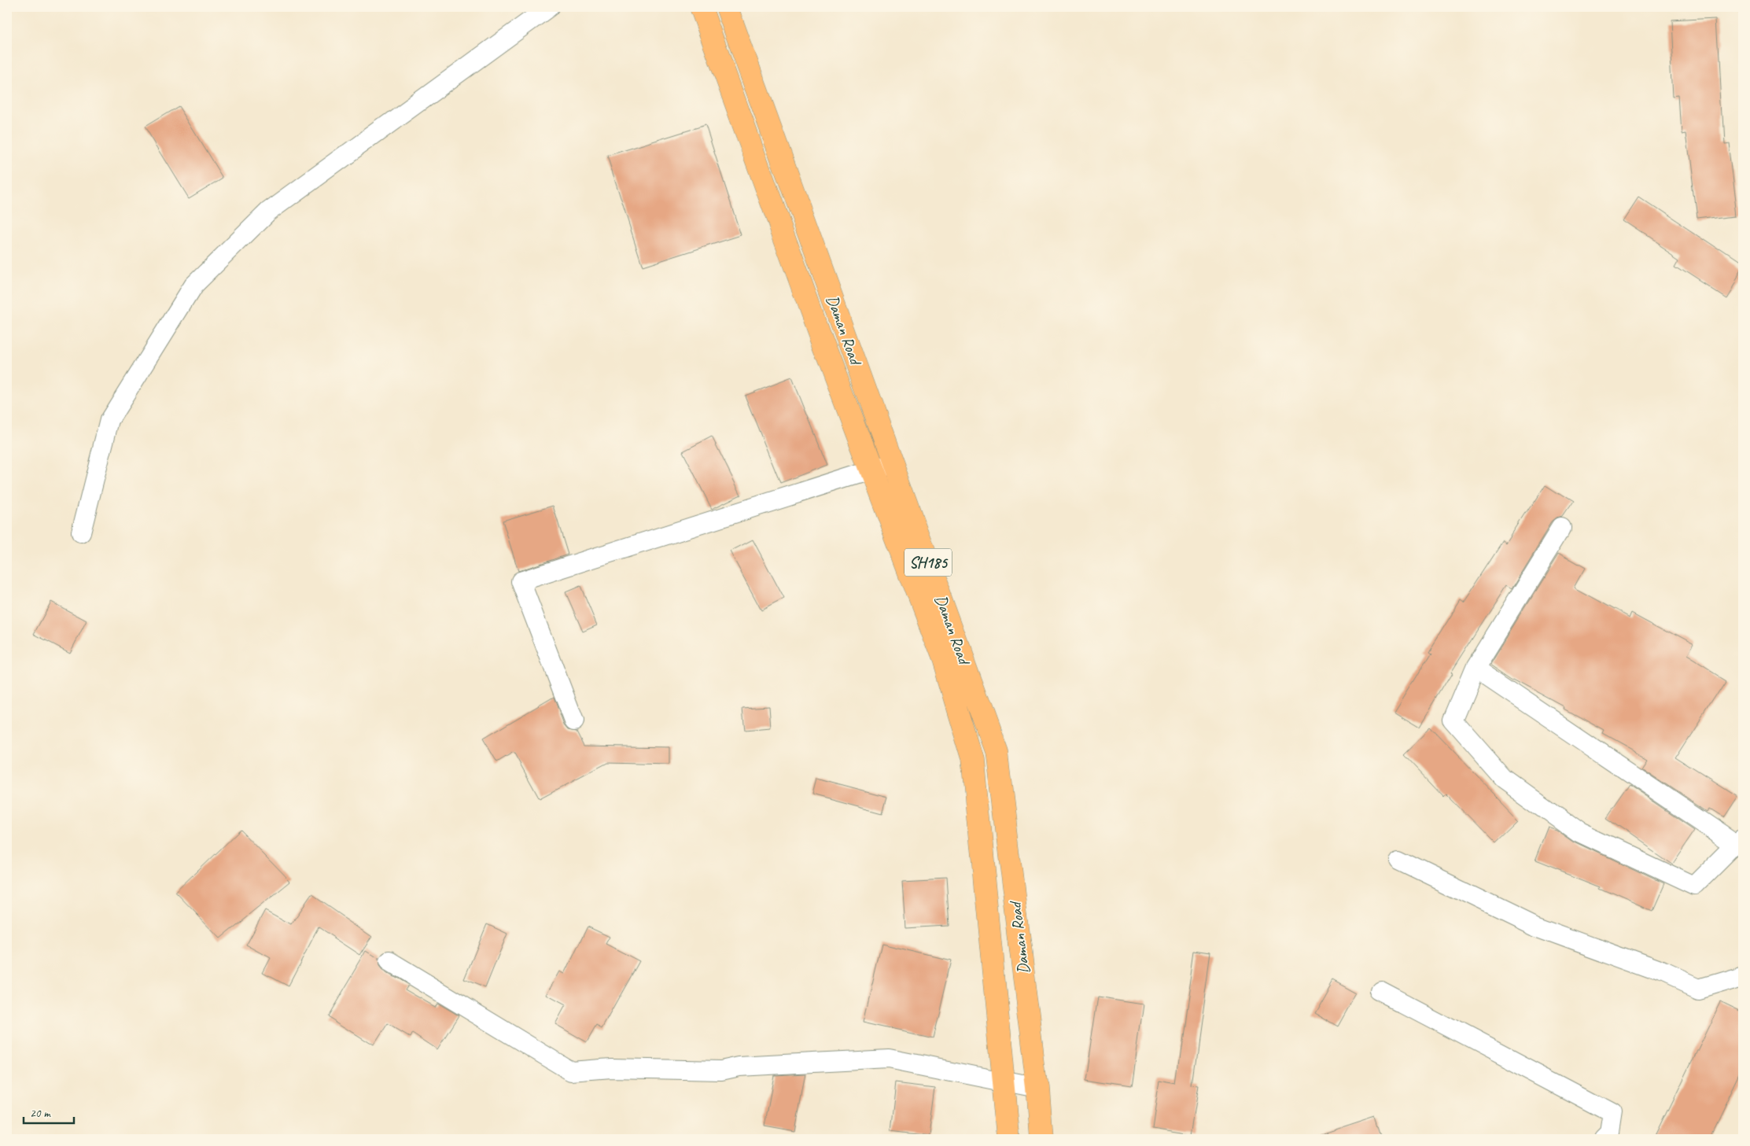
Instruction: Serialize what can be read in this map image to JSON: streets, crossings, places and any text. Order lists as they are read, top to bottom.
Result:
{
  "streets": {
    "main road": ["Daman Road", "SH185"]
  },
  "scale_bar": "20 m"
}
